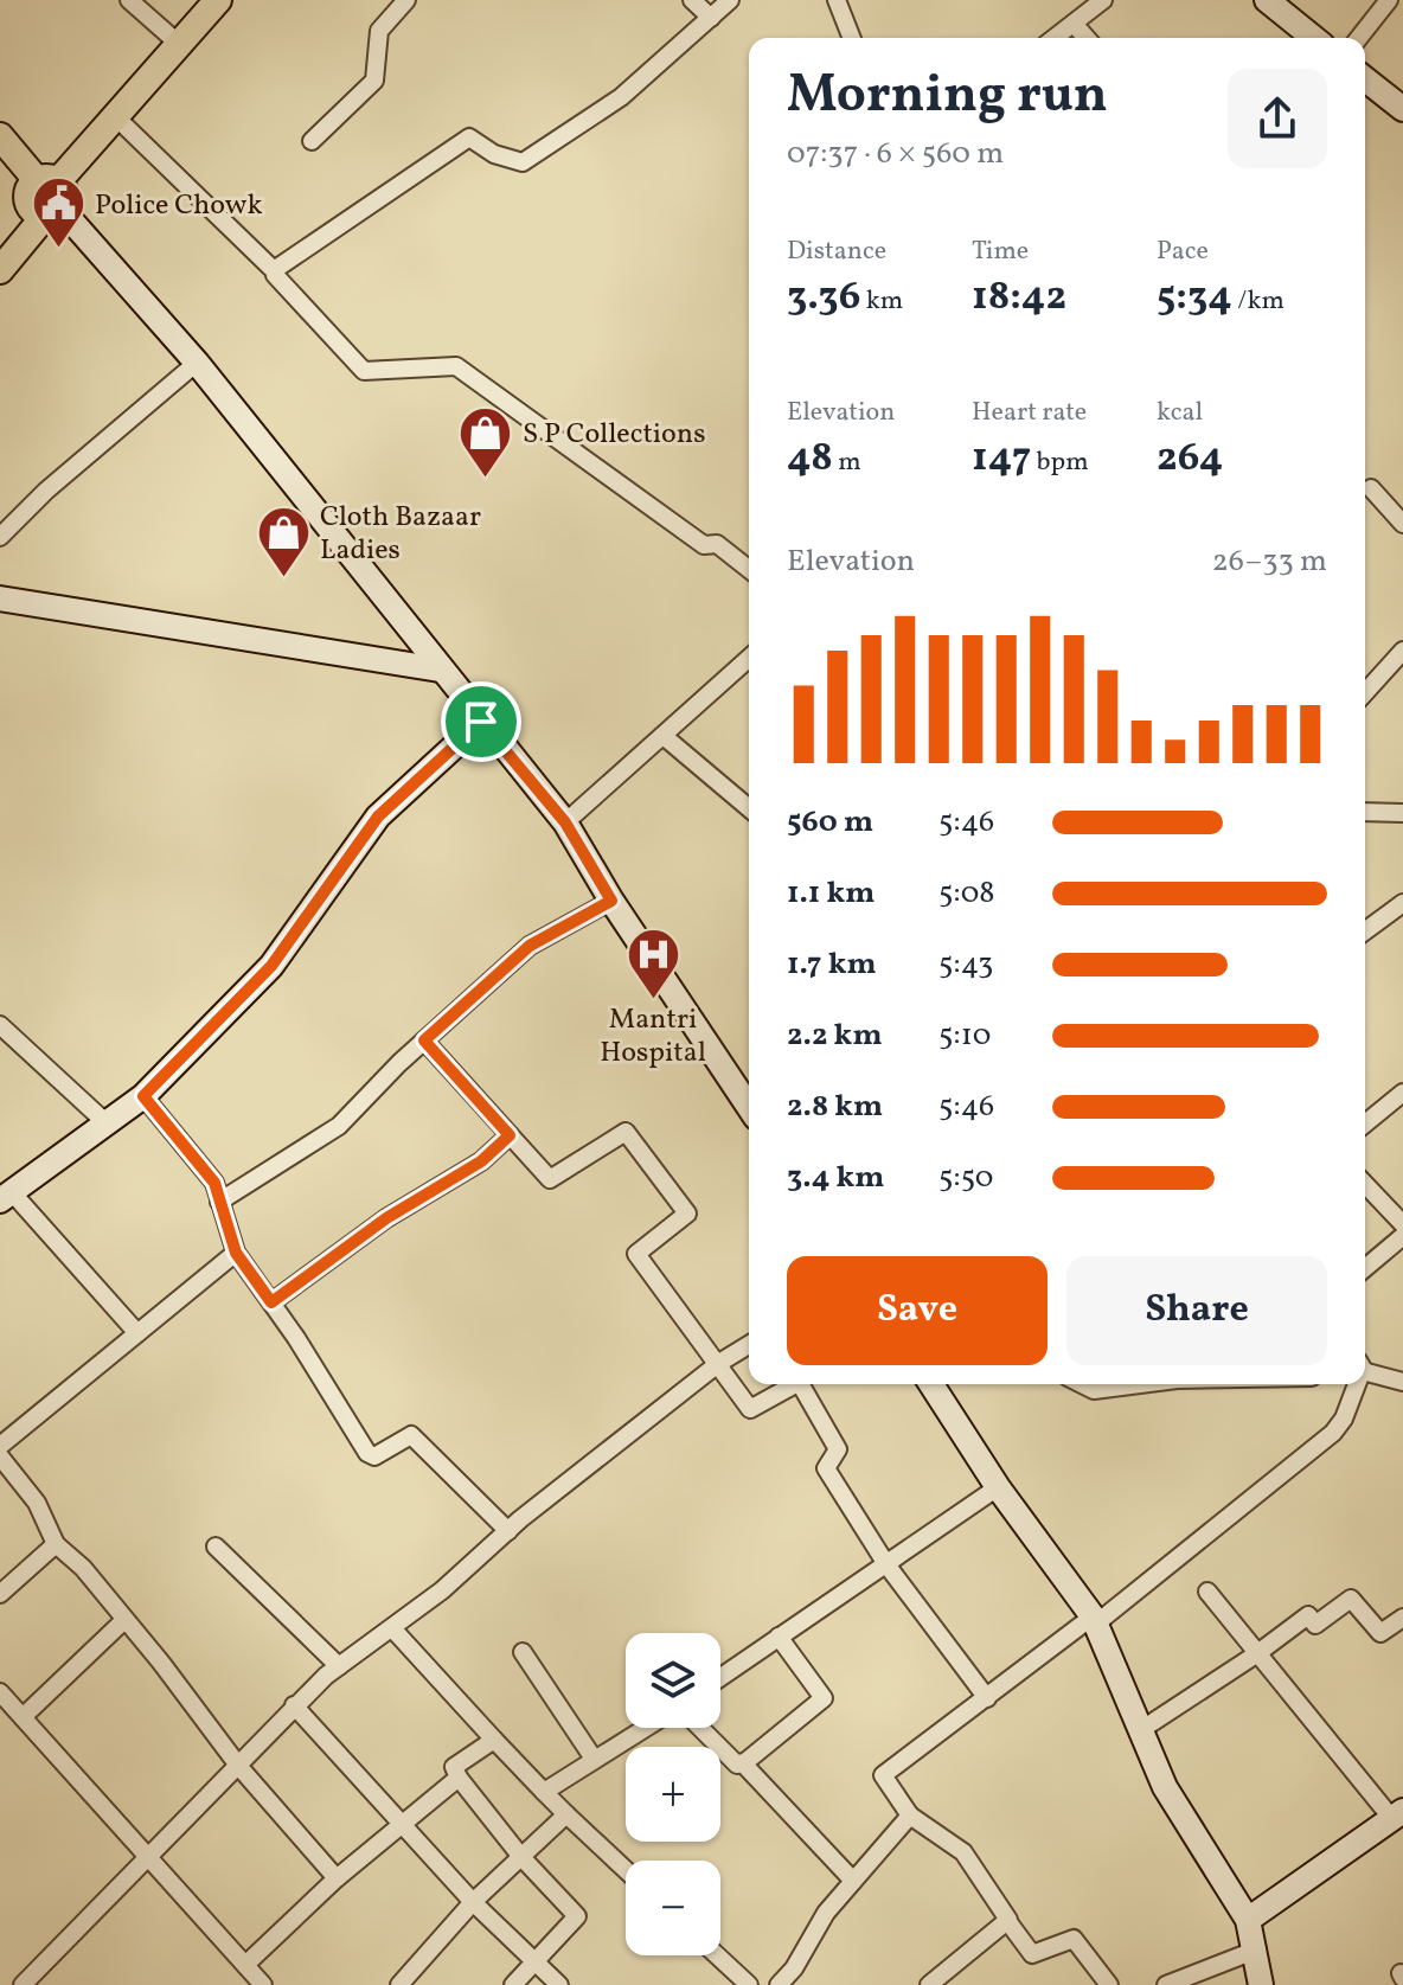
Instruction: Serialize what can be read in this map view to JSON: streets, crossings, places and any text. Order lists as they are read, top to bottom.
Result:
{
  "places": {
    "public building": ["Police Chowk"],
    "shop": ["S P Collections", "Cloth Bazaar Ladies"],
    "hospital": ["Mantri Hospital"]
  },
  "page": {
    "heading": ["Morning run", "07:37 · 6 × 560 m"],
    "stats": [
      ["Distance", "3.36 km"],
      ["Time", "18:42"],
      ["Pace", "5:34 /km"],
      ["Elevation", "48 m"],
      ["Heart rate", "147 bpm"],
      ["kcal", "264"]
    ],
    "chart": ["Elevation", "26–33 m"],
    "list": [
      {
        "name": "560 m",
        "note": "5:46"
      },
      {
        "name": "1.1 km",
        "note": "5:08"
      },
      {
        "name": "1.7 km",
        "note": "5:43"
      },
      {
        "name": "2.2 km",
        "note": "5:10"
      },
      {
        "name": "2.8 km",
        "note": "5:46"
      },
      {
        "name": "3.4 km",
        "note": "5:50"
      }
    ],
    "buttons": ["Save", "Share"],
    "map_buttons": ["+", "−"]
  }
}
